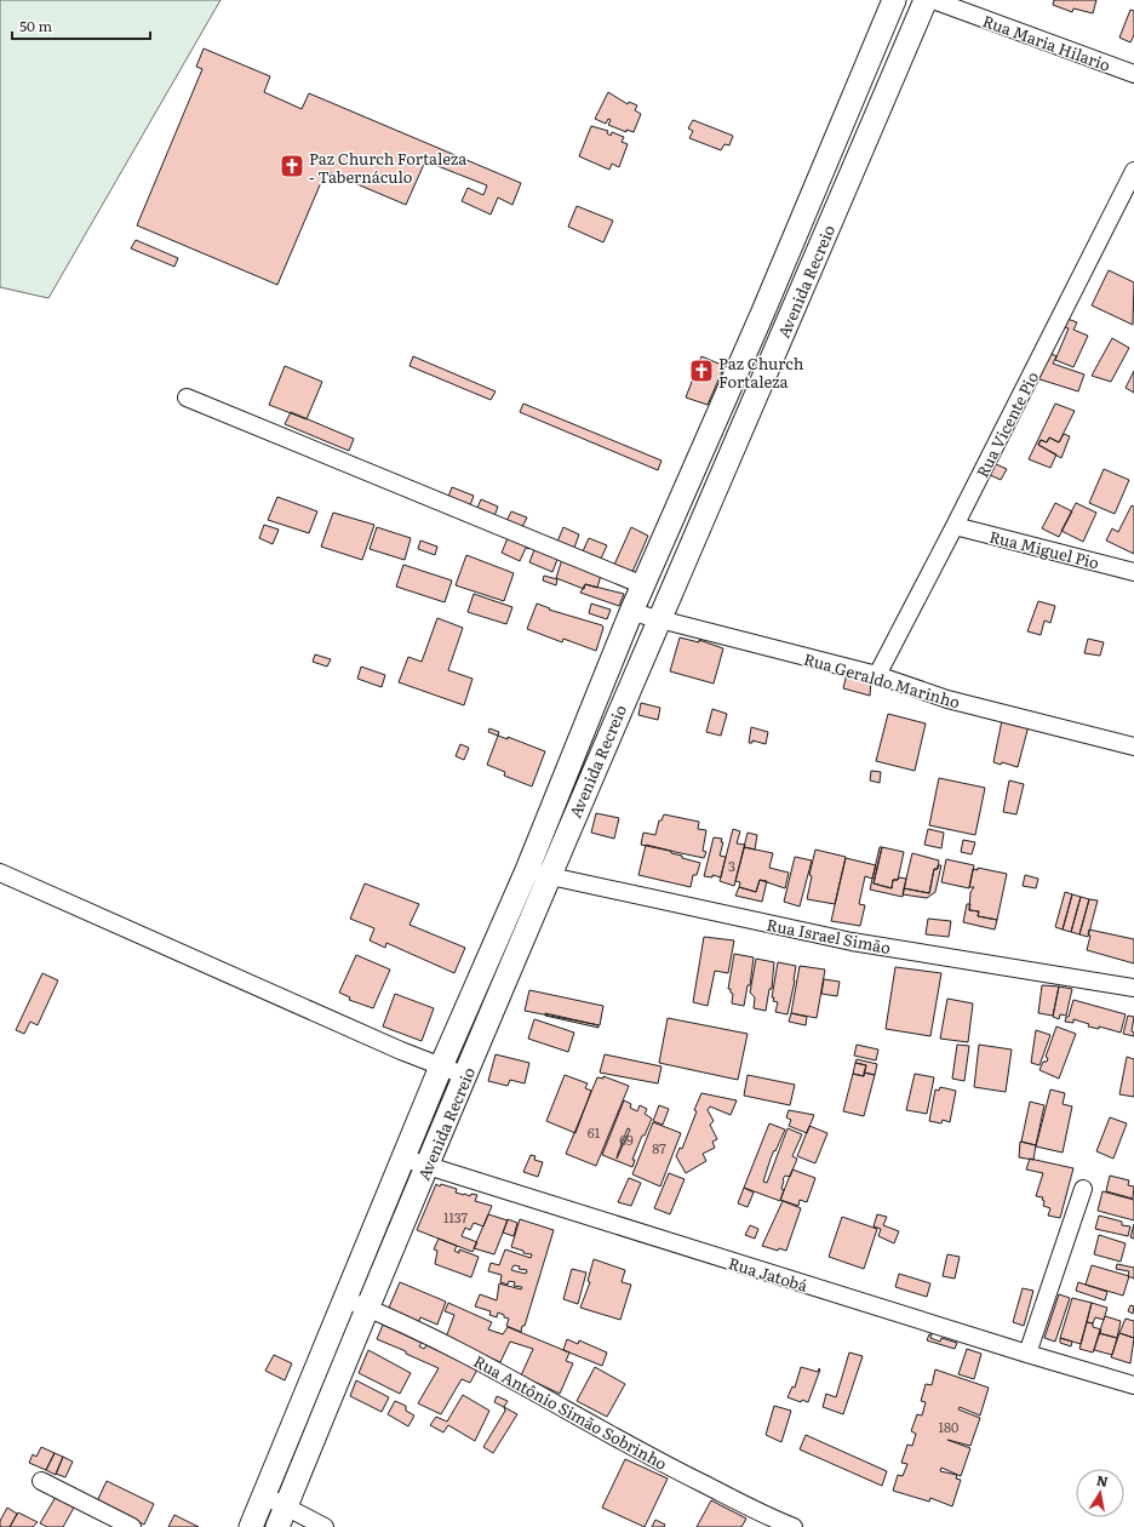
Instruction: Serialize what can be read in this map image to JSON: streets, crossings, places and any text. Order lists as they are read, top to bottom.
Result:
{
  "streets": {
    "main road": ["Avenida Recreio"],
    "street": [
      "Rua Maria Hilario",
      "Rua Vicente Pio",
      "Rua Miguel Pio",
      "Rua Geraldo Marinho",
      "Rua Israel Simão",
      "Rua Jatobá",
      "Rua Antônio Simão Sobrinho"
    ]
  },
  "crossings": [
    ["Avenida Recreio", "Rua Geraldo Marinho"],
    ["Avenida Recreio", "Rua Israel Simão"],
    ["Avenida Recreio", "Rua Jatobá"],
    ["Avenida Recreio", "Rua Antônio Simão Sobrinho"],
    ["Rua Vicente Pio", "Rua Miguel Pio"],
    ["Rua Vicente Pio", "Rua Geraldo Marinho"]
  ],
  "places": {
    "church": ["Paz Church Fortaleza - Tabernáculo", "Paz Church Fortaleza"]
  },
  "house_numbers": [
    "3",
    "61",
    "69",
    "87",
    "1137",
    "180"
  ],
  "scale_bar": "50 m",
  "north": "top"
}
